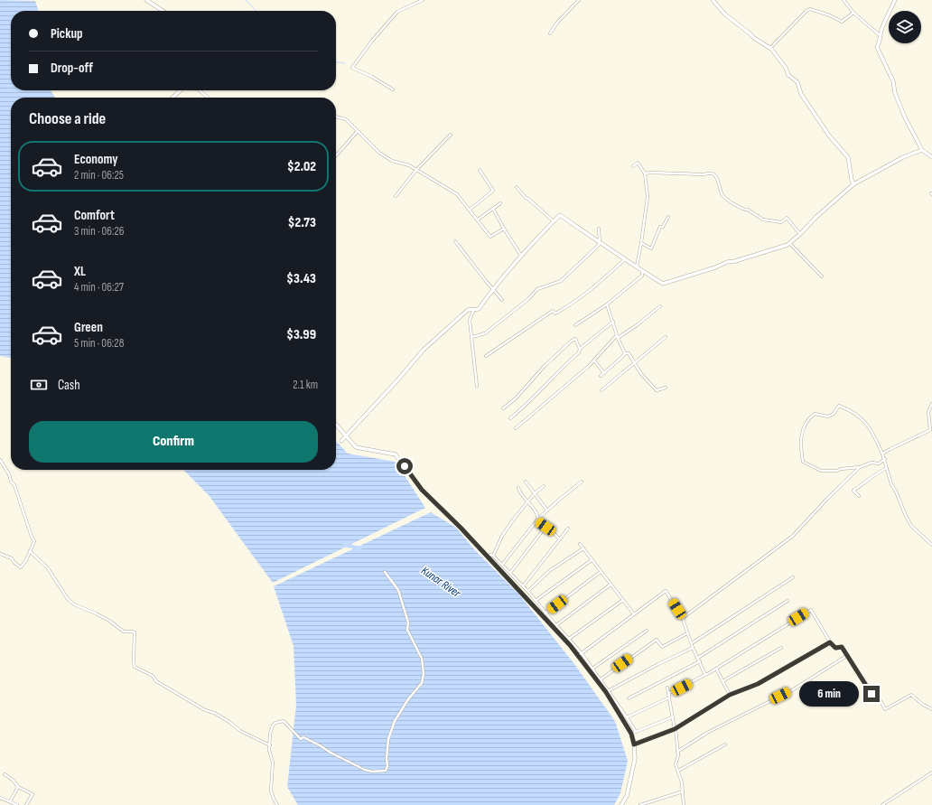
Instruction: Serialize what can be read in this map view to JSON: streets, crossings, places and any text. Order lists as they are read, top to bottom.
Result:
{
  "water": ["Kunar River"],
  "page": {
    "banner": ["Pickup", "Drop-off"],
    "heading": "Choose a ride",
    "list": [
      {
        "name": "Economy",
        "note": "2 min · 06:25",
        "value": "$2.02"
      },
      {
        "name": "Comfort",
        "note": "3 min · 06:26",
        "value": "$2.73"
      },
      {
        "name": "XL",
        "note": "4 min · 06:27",
        "value": "$3.43"
      },
      {
        "name": "Green",
        "note": "5 min · 06:28",
        "value": "$3.99"
      }
    ],
    "pay": ["Cash", "2.1 km"],
    "buttons": "Confirm",
    "bubble": "6 min"
  }
}
